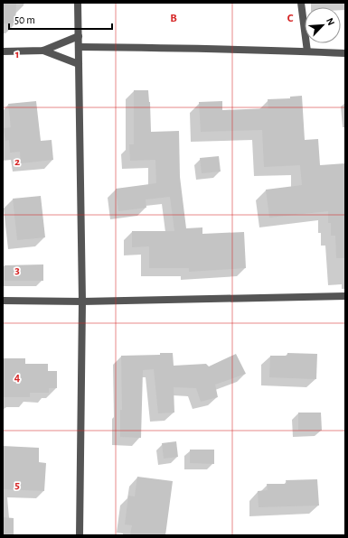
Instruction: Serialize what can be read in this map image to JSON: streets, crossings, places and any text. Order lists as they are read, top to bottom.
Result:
{
  "scale_bar": "50 m",
  "north": "top right",
  "grid": {
    "columns": ["B", "C"],
    "rows": [
      "1",
      "2",
      "3",
      "4",
      "5"
    ]
  }
}
